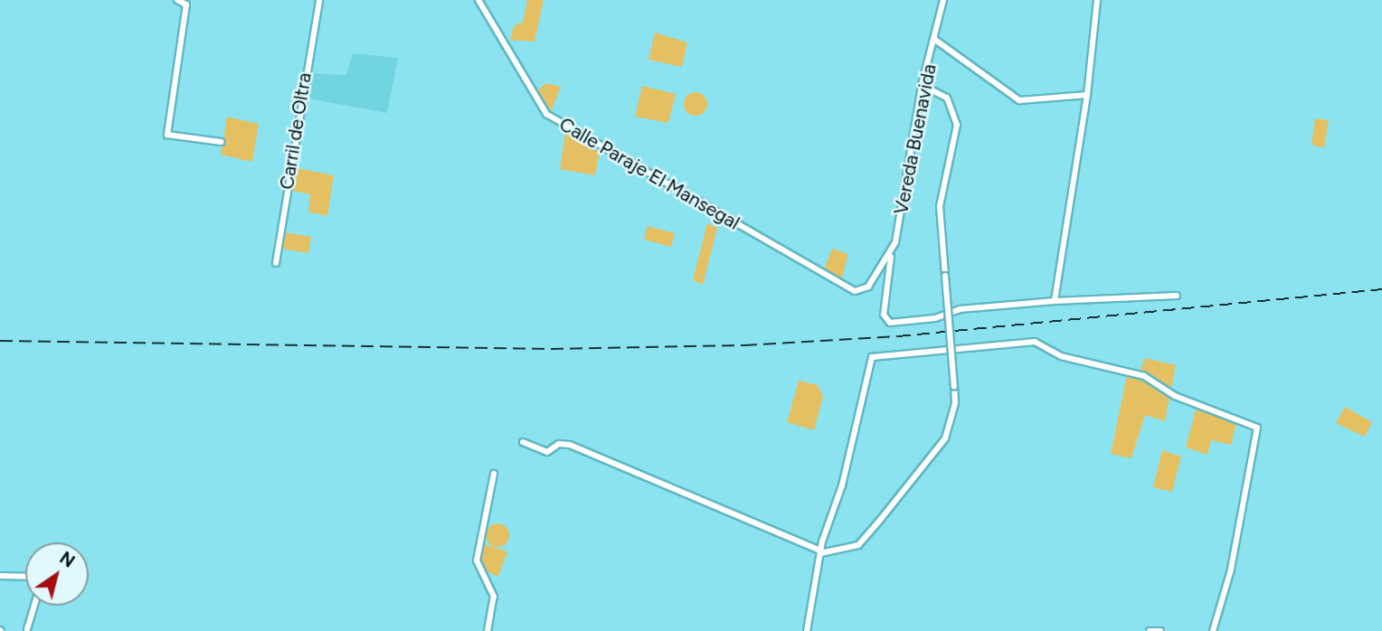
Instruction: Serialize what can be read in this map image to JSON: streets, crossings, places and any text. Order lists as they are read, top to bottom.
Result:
{
  "streets": {
    "street": ["Carril de Oltra", "Vereda Buenavida", "Calle Paraje El Mansegal"]
  },
  "crossings": [
    ["Vereda Buenavida", "Calle Paraje El Mansegal"]
  ],
  "north": "top right"
}
